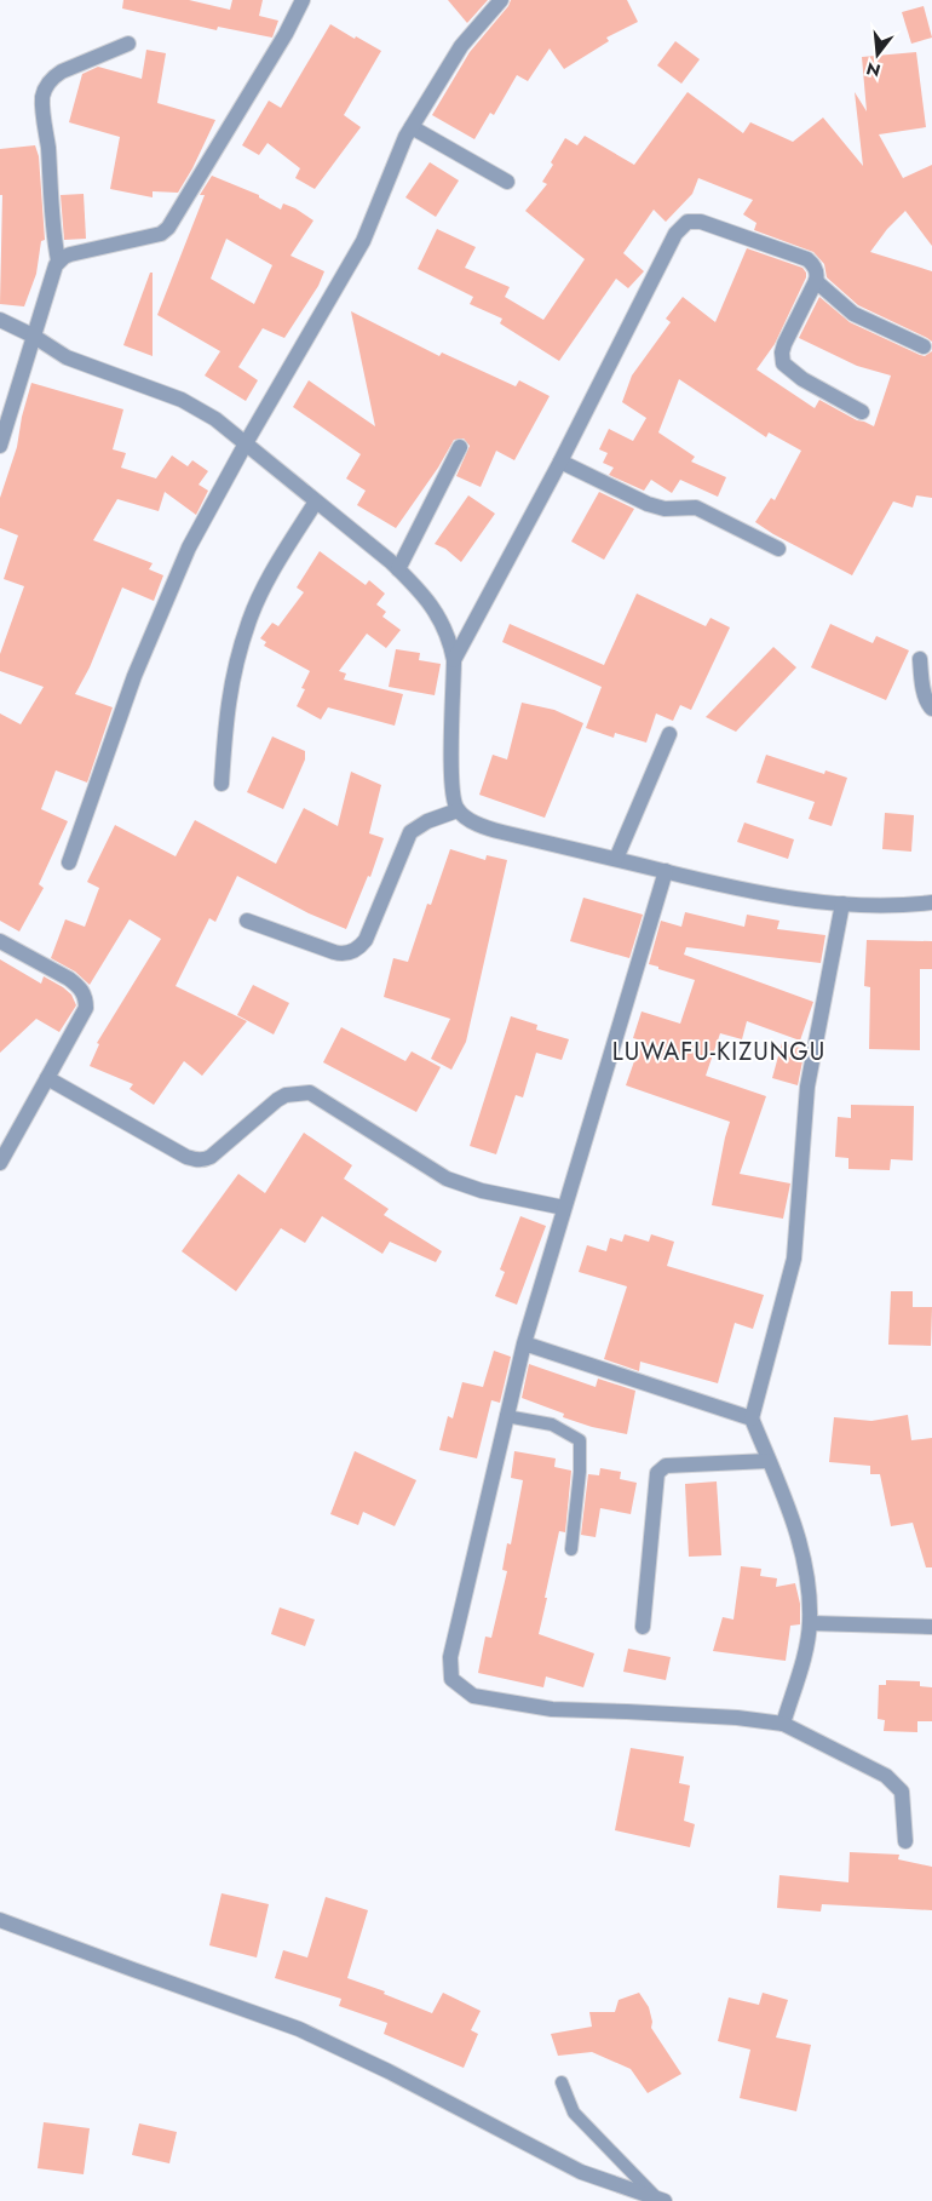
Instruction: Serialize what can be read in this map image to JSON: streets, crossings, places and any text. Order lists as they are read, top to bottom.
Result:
{
  "districts": ["LUWAFU-KIZUNGU"],
  "north": "bottom"
}
